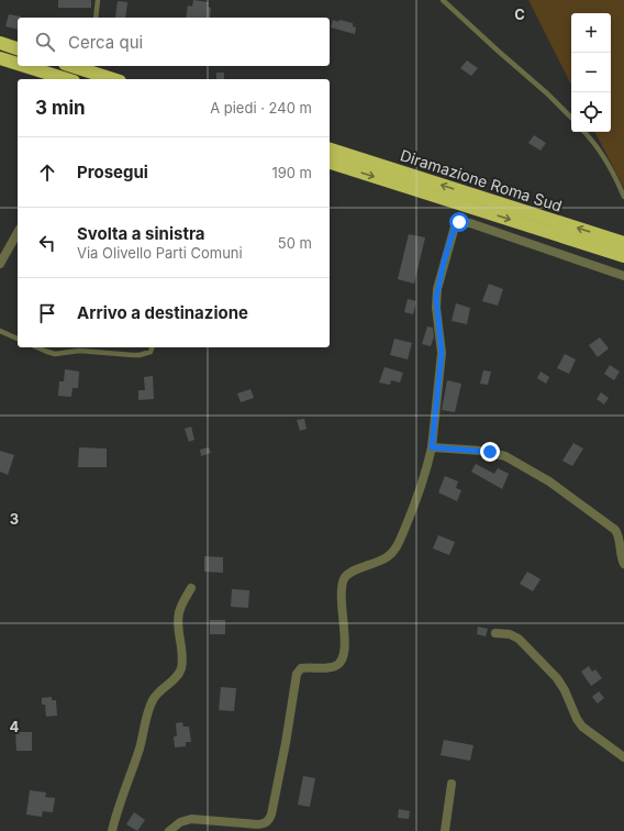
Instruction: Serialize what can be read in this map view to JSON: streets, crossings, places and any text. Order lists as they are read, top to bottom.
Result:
{
  "streets": {
    "highway": ["Diramazione Roma Sud"]
  },
  "page": {
    "map_buttons": ["+", "−"],
    "search": "Cerca qui",
    "heading": ["3 min", "A piedi · 240 m"],
    "list": [
      ["Prosegui", "190 m"],
      ["Svolta a sinistra", "Via Olivello Parti Comuni", "50 m"],
      "Arrivo a destinazione"
    ]
  },
  "grid": {
    "columns": ["C"],
    "rows": ["3", "4"]
  }
}
